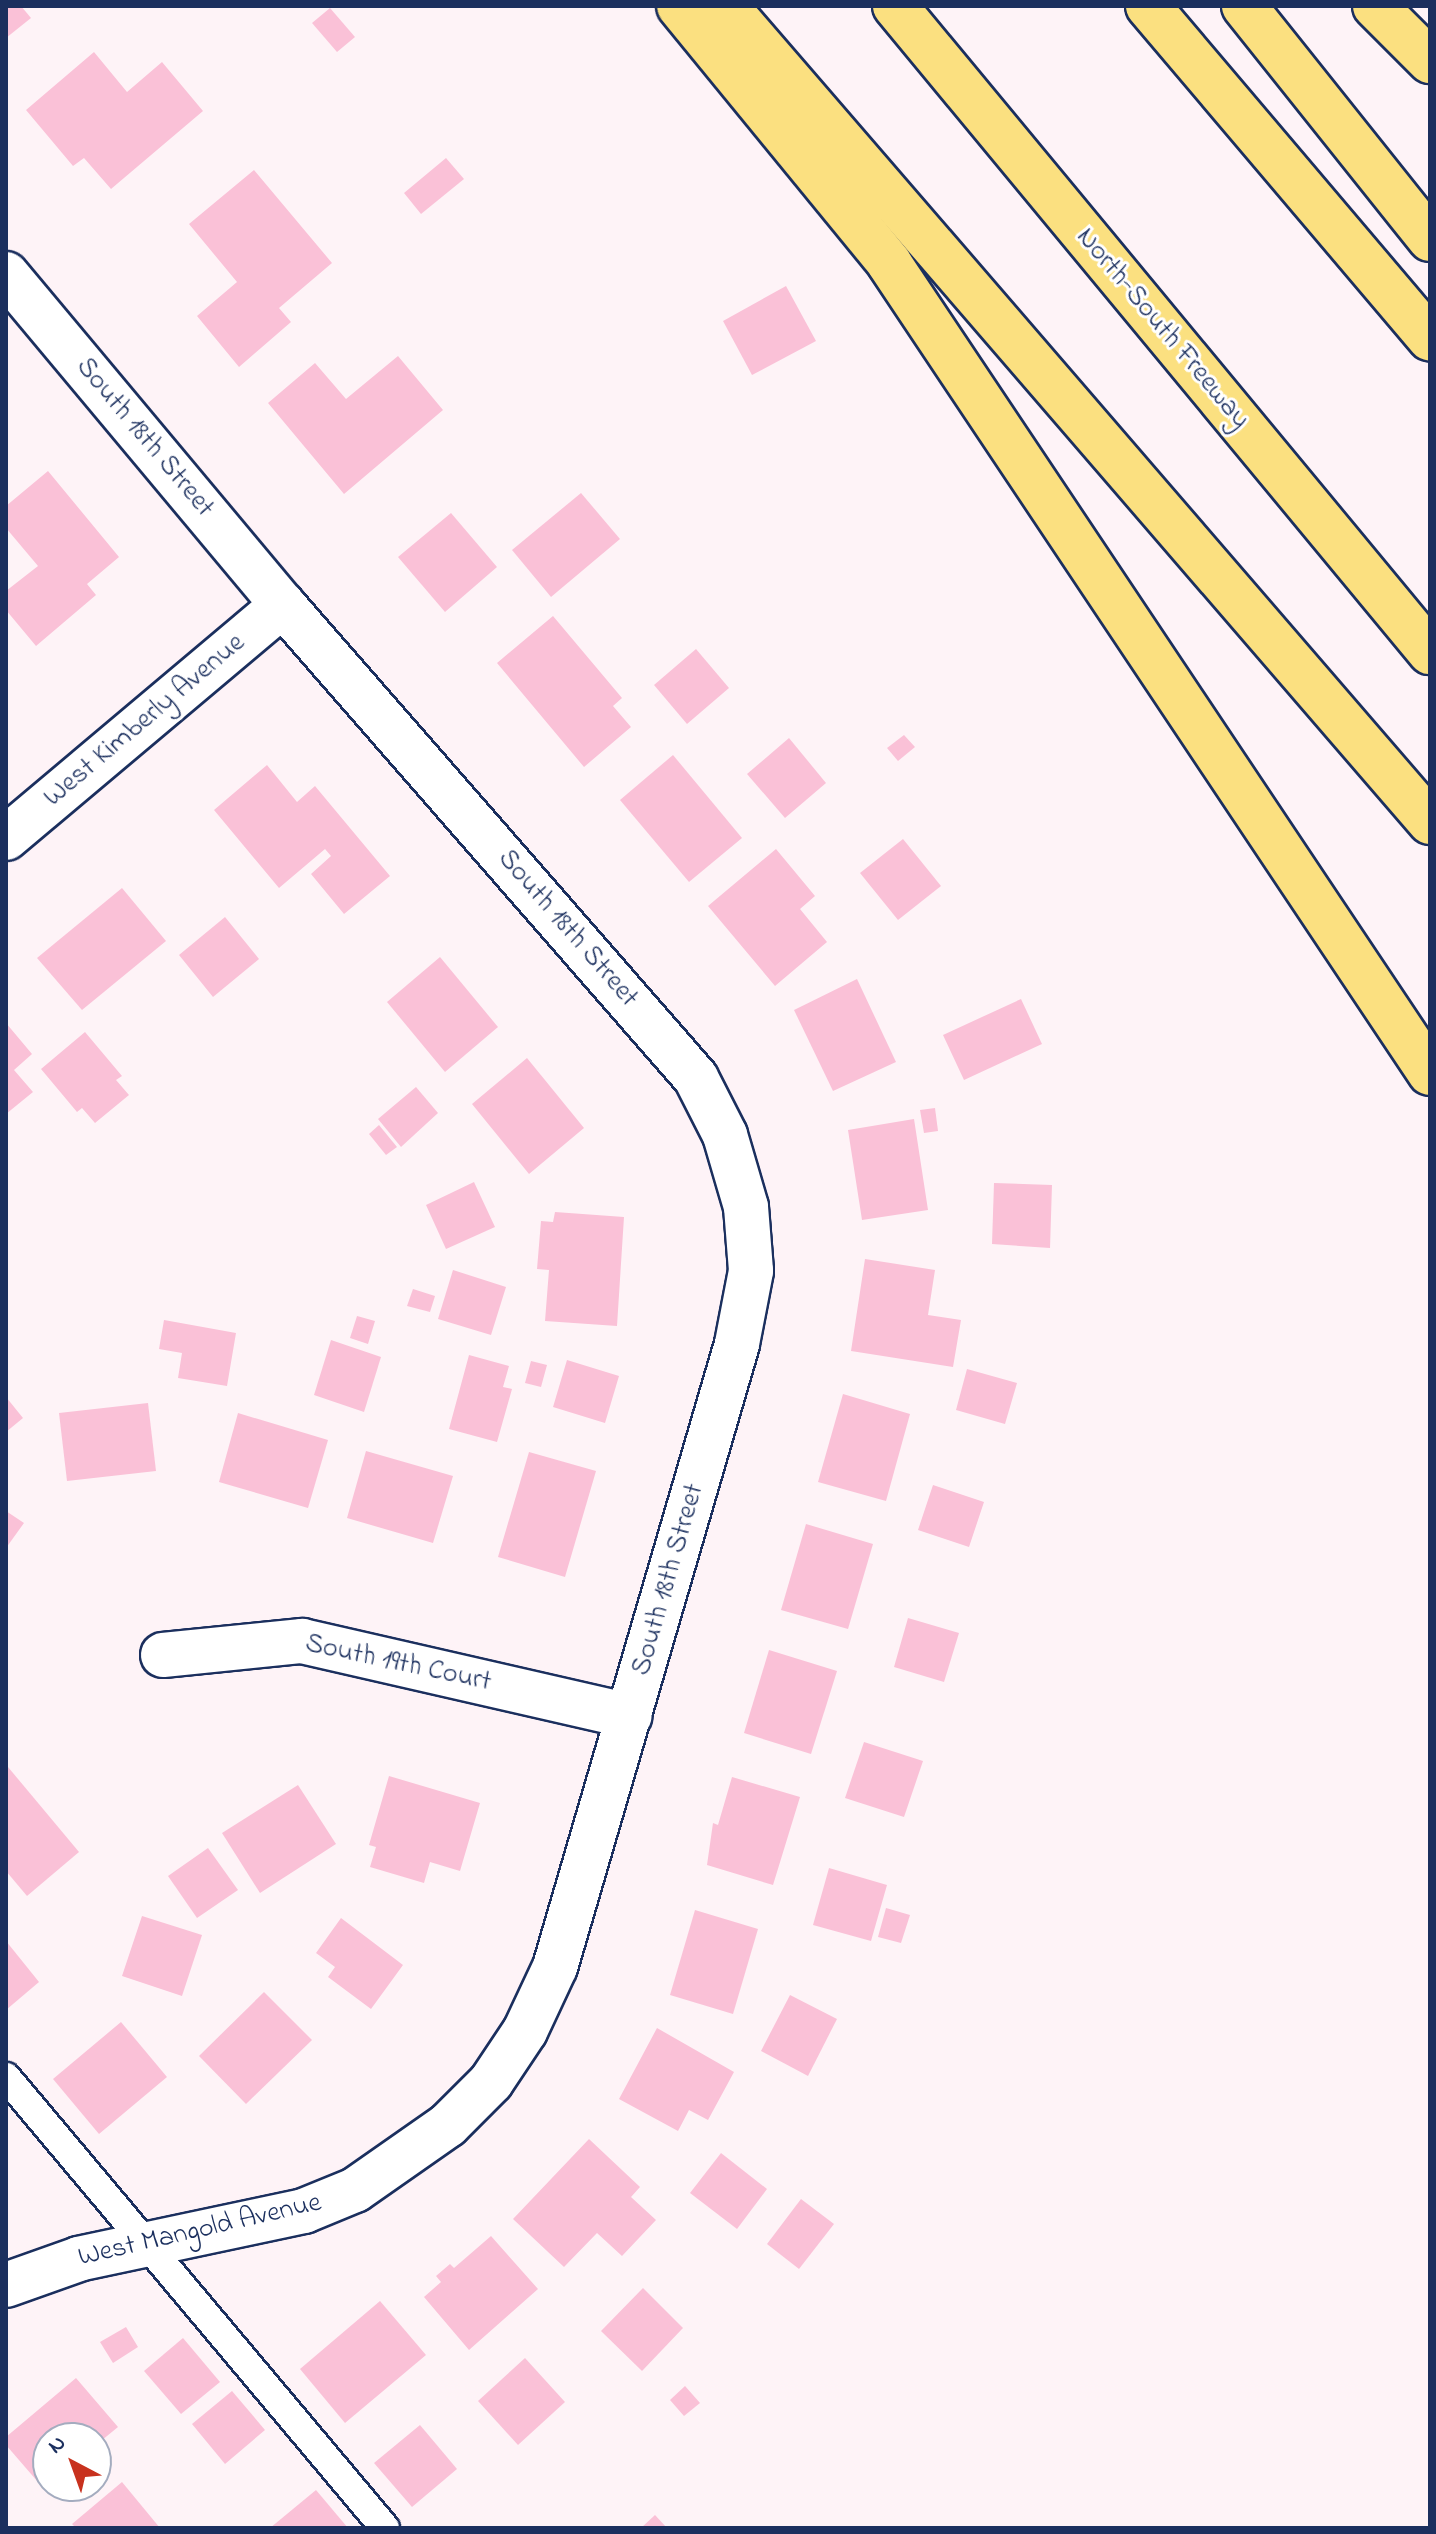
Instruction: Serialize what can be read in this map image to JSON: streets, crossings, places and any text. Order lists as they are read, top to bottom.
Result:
{
  "streets": {
    "highway": ["North-South Freeway"],
    "street": [
      "South 18th Street",
      "West Kimberly Avenue",
      "South 19th Court",
      "West Mangold Avenue"
    ]
  },
  "crossings": [
    ["South 18th Street", "West Kimberly Avenue"],
    ["South 18th Street", "South 19th Court"],
    ["South 18th Street", "West Mangold Avenue"],
    ["South 19th Court", "West Mangold Avenue"]
  ],
  "north": "top left"
}
